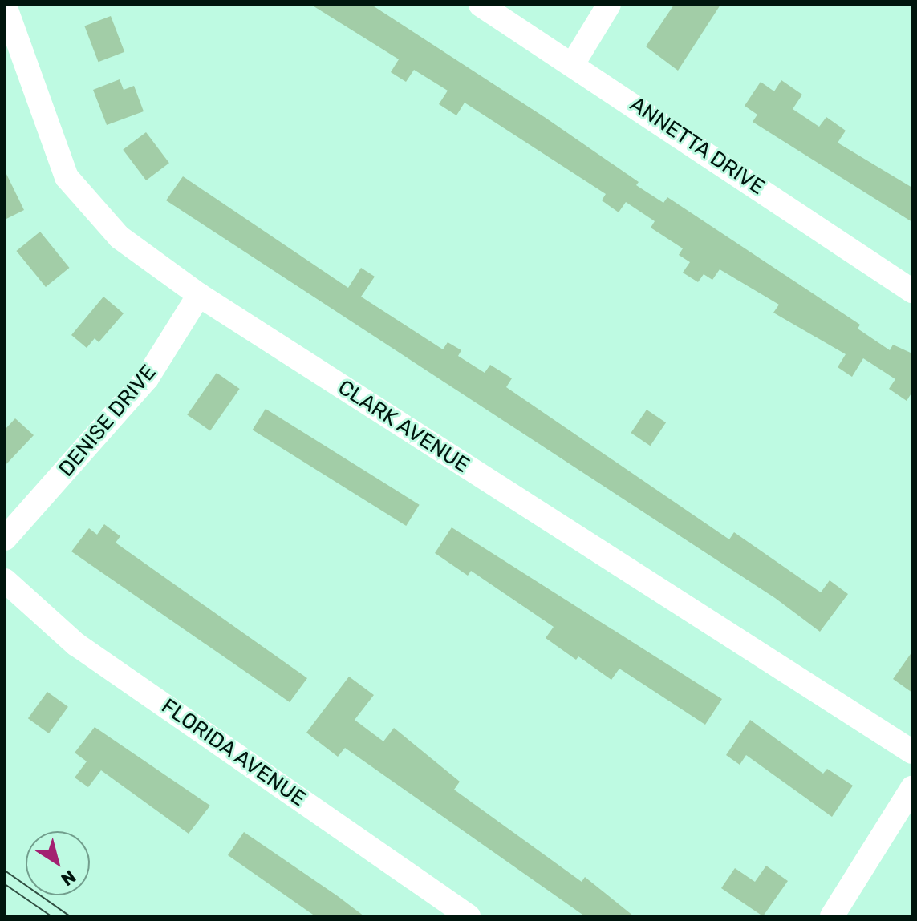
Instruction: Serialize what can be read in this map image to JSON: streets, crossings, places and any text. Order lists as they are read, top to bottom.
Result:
{
  "streets": {
    "street": [
      "ANNETTA DRIVE",
      "DENISE DRIVE",
      "CLARK AVENUE",
      "FLORIDA AVENUE"
    ]
  },
  "crossings": [
    ["DENISE DRIVE", "CLARK AVENUE"]
  ],
  "north": "bottom right"
}
